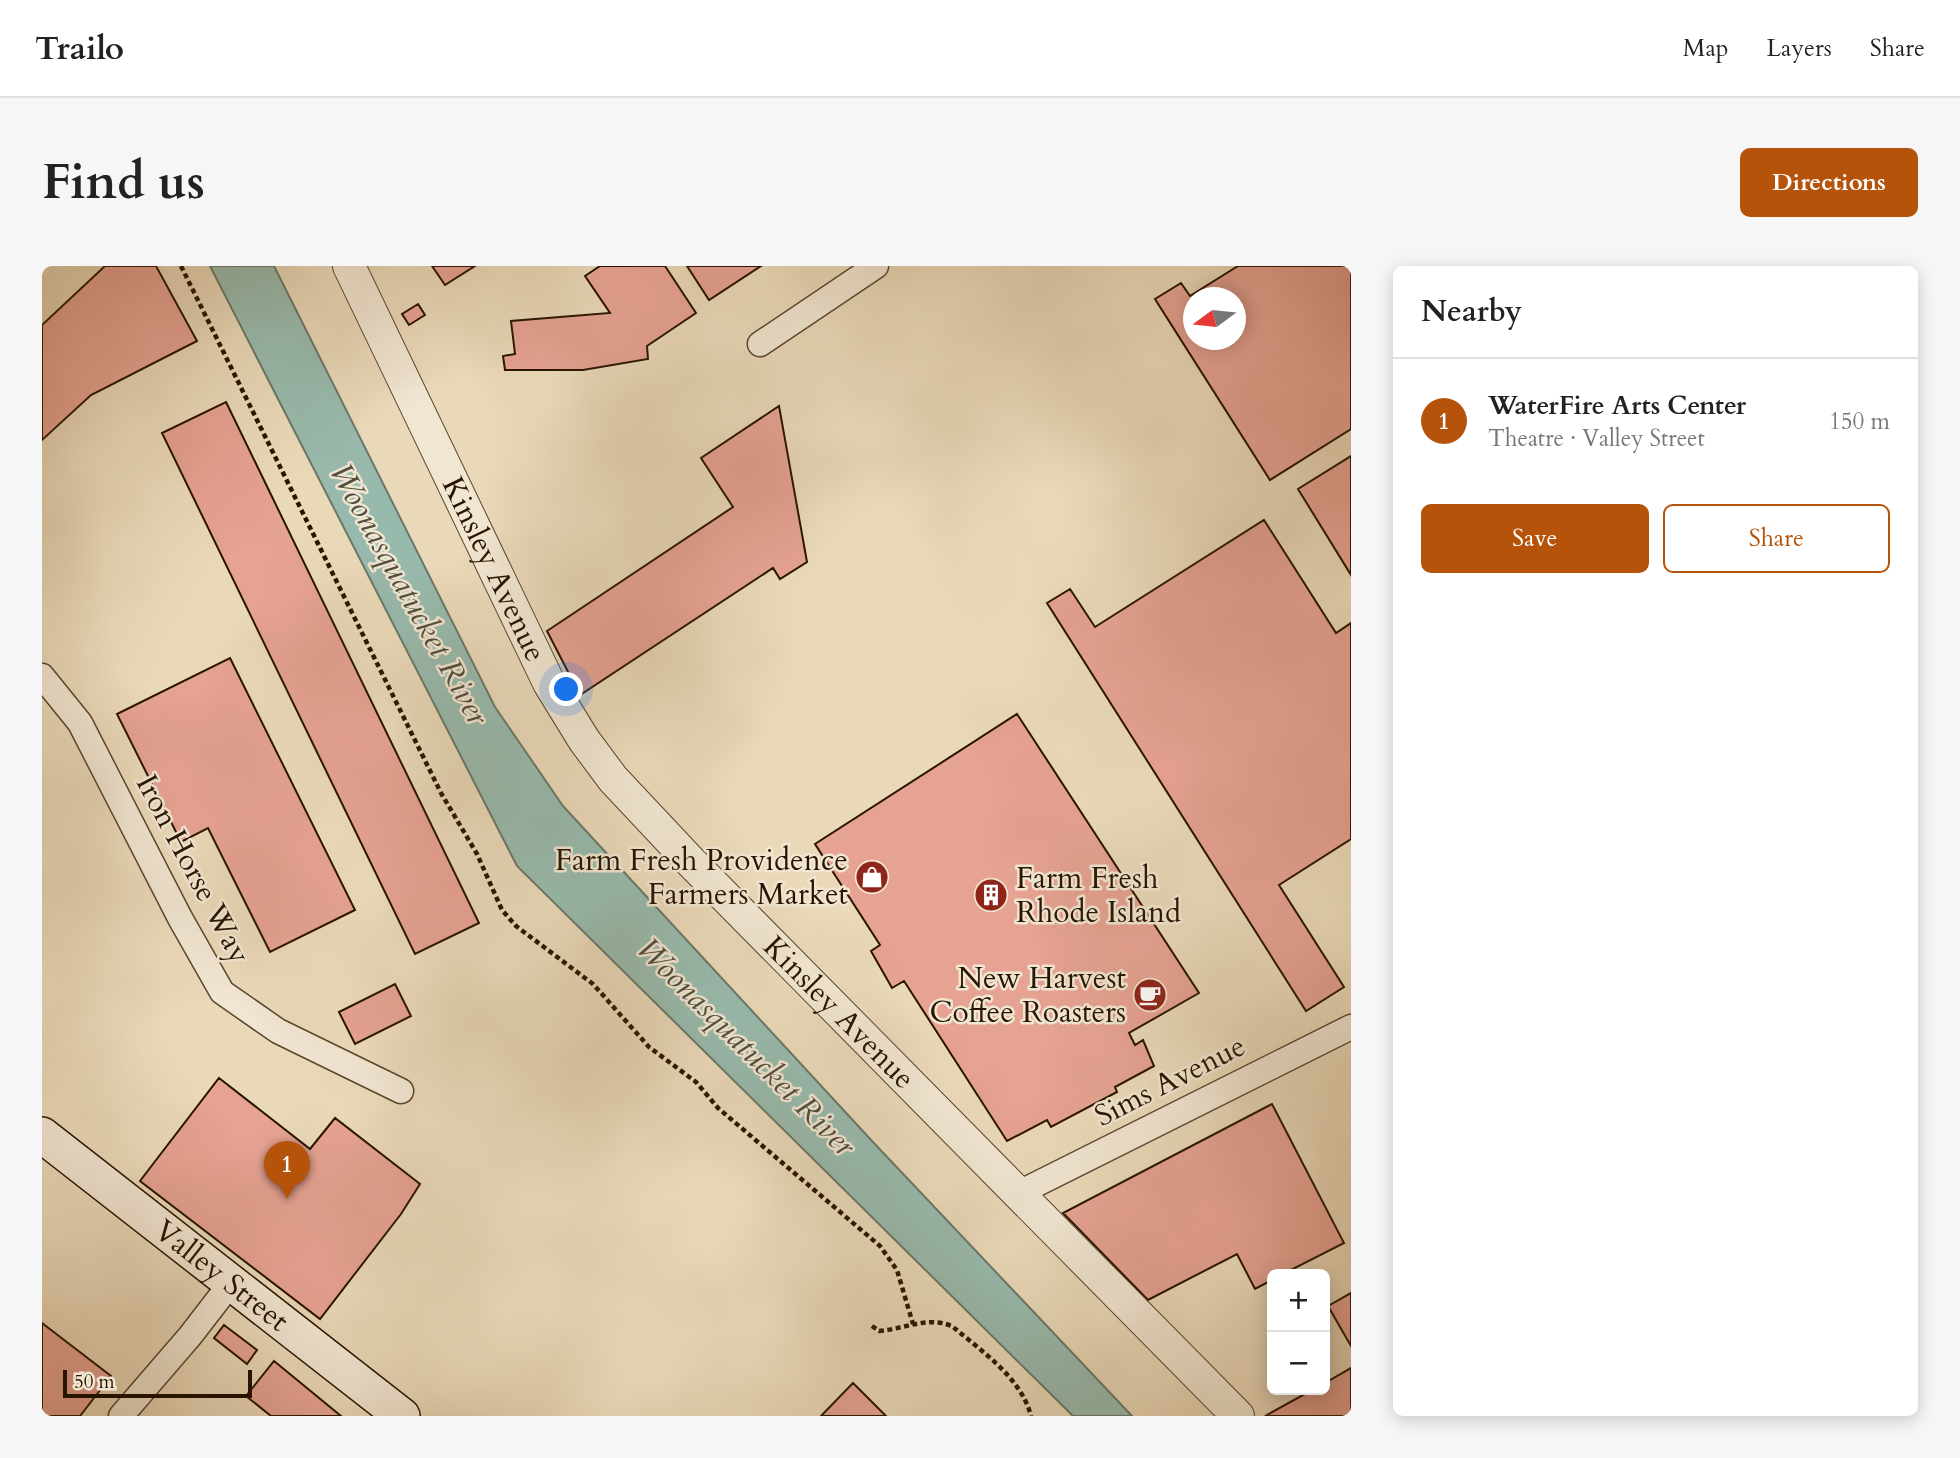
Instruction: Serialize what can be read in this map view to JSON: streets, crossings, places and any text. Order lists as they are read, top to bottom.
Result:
{
  "streets": {
    "main road": ["Valley Street"],
    "street": ["Kinsley Avenue", "Iron Horse Way", "Sims Avenue"]
  },
  "crossings": [
    ["Kinsley Avenue", "Sims Avenue"]
  ],
  "water": ["Woonasquatucket River"],
  "places": {
    "shop": ["Farm Fresh Providence Farmers Market"],
    "building": ["Farm Fresh Rhode Island"],
    "cafe": ["New Harvest Coffee Roasters"]
  },
  "scale_bar": "50 m",
  "north": "left",
  "page": {
    "header": "Trailo",
    "nav": ["Map", "Layers", "Share"],
    "buttons": [
      "Directions",
      ["Save", "Share"]
    ],
    "title": "Find us",
    "heading": "Nearby",
    "list": [
      {
        "mark": "1",
        "name": "WaterFire Arts Center",
        "note": "Theatre · Valley Street",
        "value": "150 m"
      }
    ],
    "pins": "1",
    "map_buttons": ["+", "−"],
    "scale": "50 m"
  }
}
